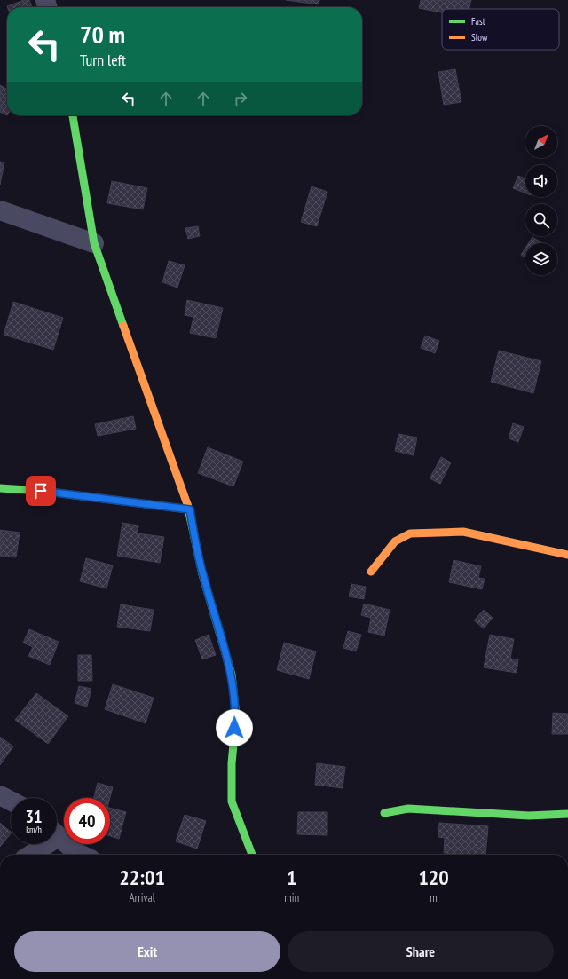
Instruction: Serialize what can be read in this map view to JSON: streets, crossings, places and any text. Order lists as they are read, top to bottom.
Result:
{
  "legend": ["Fast", "Slow"],
  "north": "top right",
  "page": {
    "turn": ["70 m", "Turn left"],
    "speed": "31 km/h",
    "limit": "40",
    "eta": [
      "22:01",
      "Arrival",
      "1",
      "min",
      "120",
      "m"
    ],
    "buttons": ["Exit", "Share"]
  }
}
